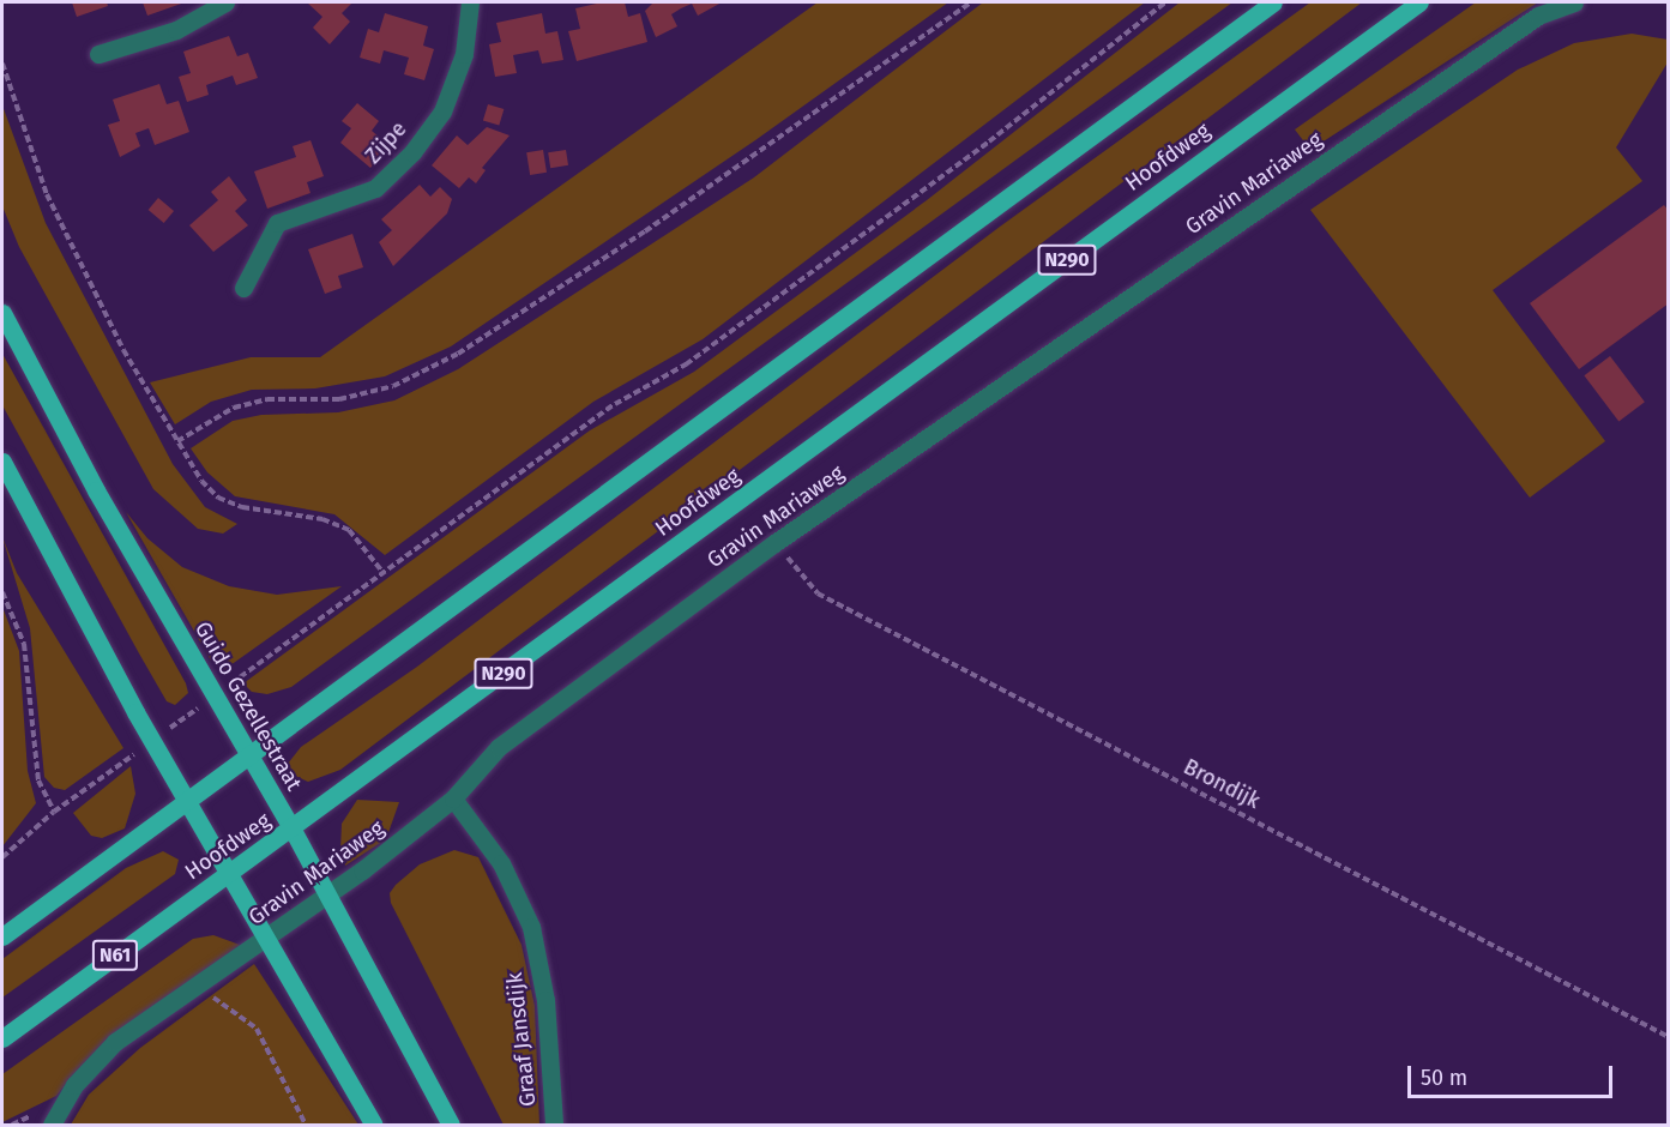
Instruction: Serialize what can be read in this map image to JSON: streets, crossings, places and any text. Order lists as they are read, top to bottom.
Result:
{
  "streets": {
    "main road": [
      "Hoofdweg",
      "N290",
      "Guido Gezellestraat",
      "N61"
    ],
    "street": ["Zijpe", "Gravin Mariaweg", "Graaf Jansdijk"],
    "path": ["Brondijk"]
  },
  "crossings": [
    ["Hoofdweg", "Guido Gezellestraat"],
    ["Gravin Mariaweg", "Guido Gezellestraat"],
    ["Gravin Mariaweg", "Brondijk"],
    ["Gravin Mariaweg", "Graaf Jansdijk"]
  ],
  "scale_bar": "50 m"
}
